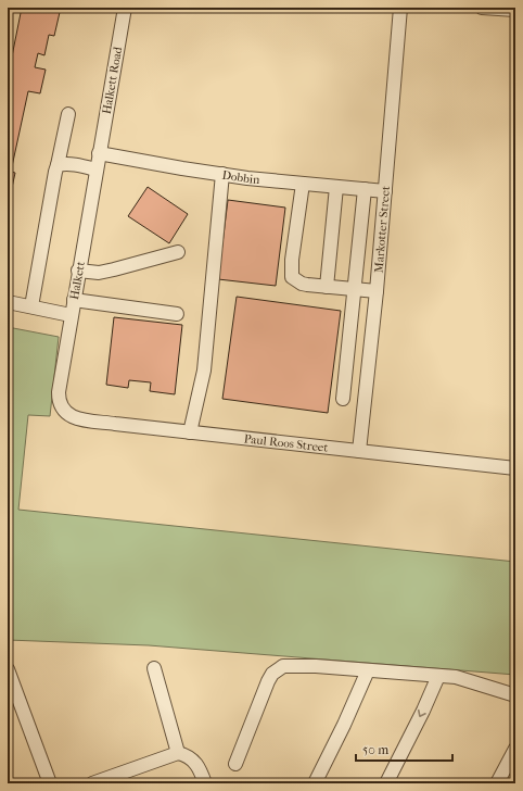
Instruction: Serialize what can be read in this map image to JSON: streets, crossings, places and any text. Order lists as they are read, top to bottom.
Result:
{
  "streets": {
    "street": [
      "Halkett Road",
      "Dobbin",
      "Markotter Street",
      "Halkett",
      "Paul Roos Street"
    ]
  },
  "crossings": [
    ["Halkett Road", "Dobbin"],
    ["Halkett Road", "Halkett"],
    ["Dobbin", "Markotter Street"],
    ["Dobbin", "Halkett"],
    ["Markotter Street", "Paul Roos Street"],
    ["Halkett", "Paul Roos Street"]
  ],
  "scale_bar": "50 m"
}
